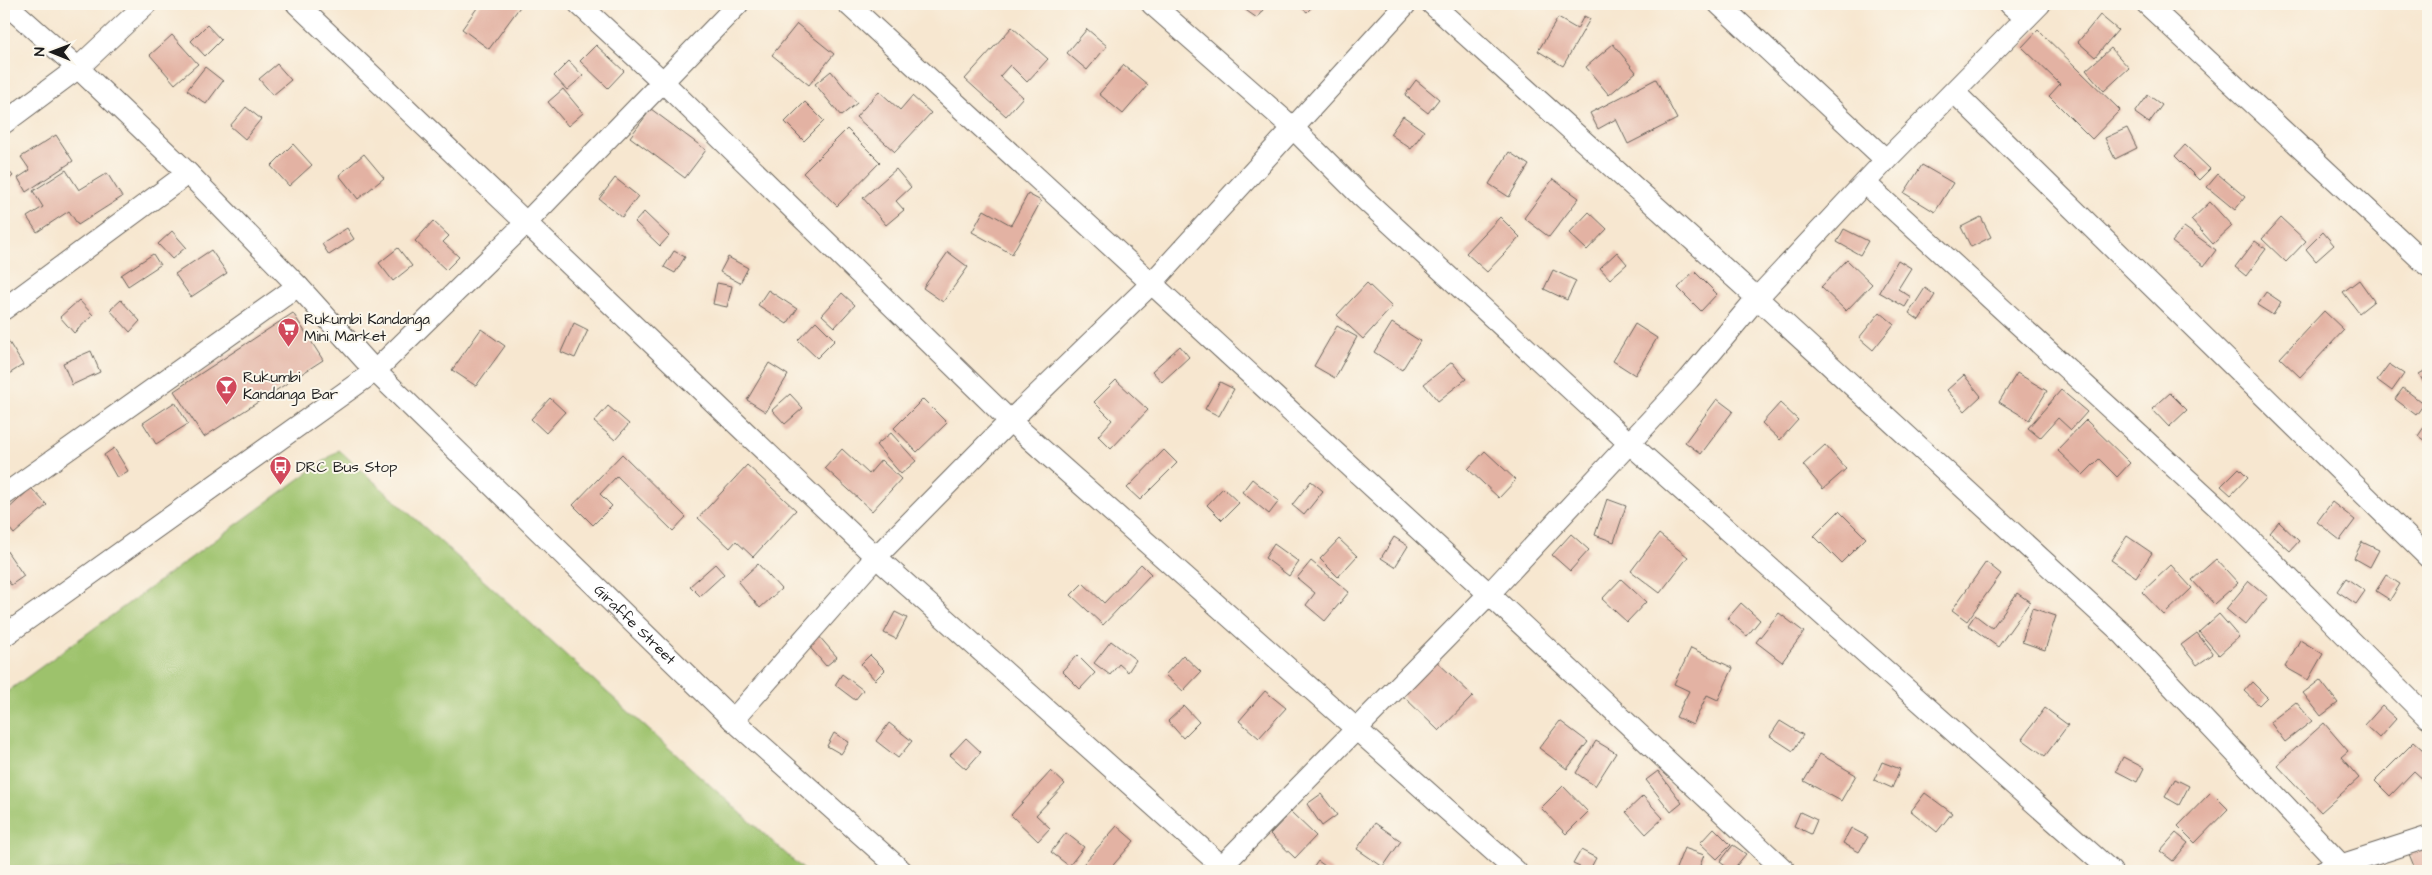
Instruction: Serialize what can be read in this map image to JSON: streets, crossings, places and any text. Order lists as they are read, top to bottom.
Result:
{
  "streets": {
    "street": ["Giraffe Street"]
  },
  "places": {
    "supermarket": ["Rukumbi Kandanga Mini Market"],
    "bar": ["Rukumbi Kandanga Bar"],
    "bus stop": ["DRC Bus Stop"]
  },
  "north": "left"
}
